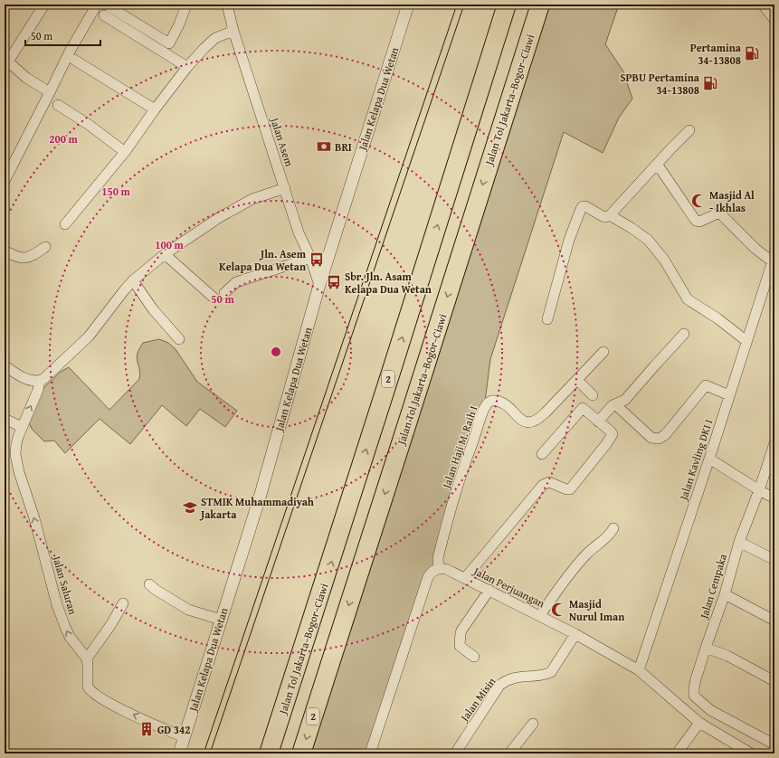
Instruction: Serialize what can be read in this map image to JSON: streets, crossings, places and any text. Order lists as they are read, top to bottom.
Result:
{
  "streets": {
    "highway": ["Jalan Tol Jakarta–Bogor–Ciawi", "2"],
    "street": [
      "Jalan Kelapa Dua Wetan",
      "Jalan Asem",
      "Jalan Haji M. Raih I",
      "Jalan Kavling DKI I",
      "Jalan Saluran",
      "Jalan Cempaka",
      "Jalan Perjuangan",
      "Jalan Misin"
    ]
  },
  "crossings": [
    ["Jalan Kelapa Dua Wetan", "Jalan Asem"],
    ["Jalan Haji M. Raih I", "Jalan Perjuangan"],
    ["Jalan Kavling DKI I", "Jalan Perjuangan"],
    ["Jalan Perjuangan", "Jalan Misin"]
  ],
  "one_way": ["Jalan Saluran"],
  "places": {
    "fuel station": ["Pertamina 34-13808", "SPBU Pertamina 34-13808"],
    "bank": ["BRI"],
    "mosque": ["Masjid Al - Ikhlas", "Masjid Nurul Iman"],
    "bus stop": ["Jln. Asem Kelapa Dua Wetan", "Sbr. Jln. Asam Kelapa Dua Wetan"],
    "school or university": ["STMIK Muhammadiyah Jakarta"],
    "building": ["GD 342"]
  },
  "scale_bar": "50 m",
  "rings": [
    "200 m",
    "150 m",
    "100 m",
    "50 m"
  ]
}
